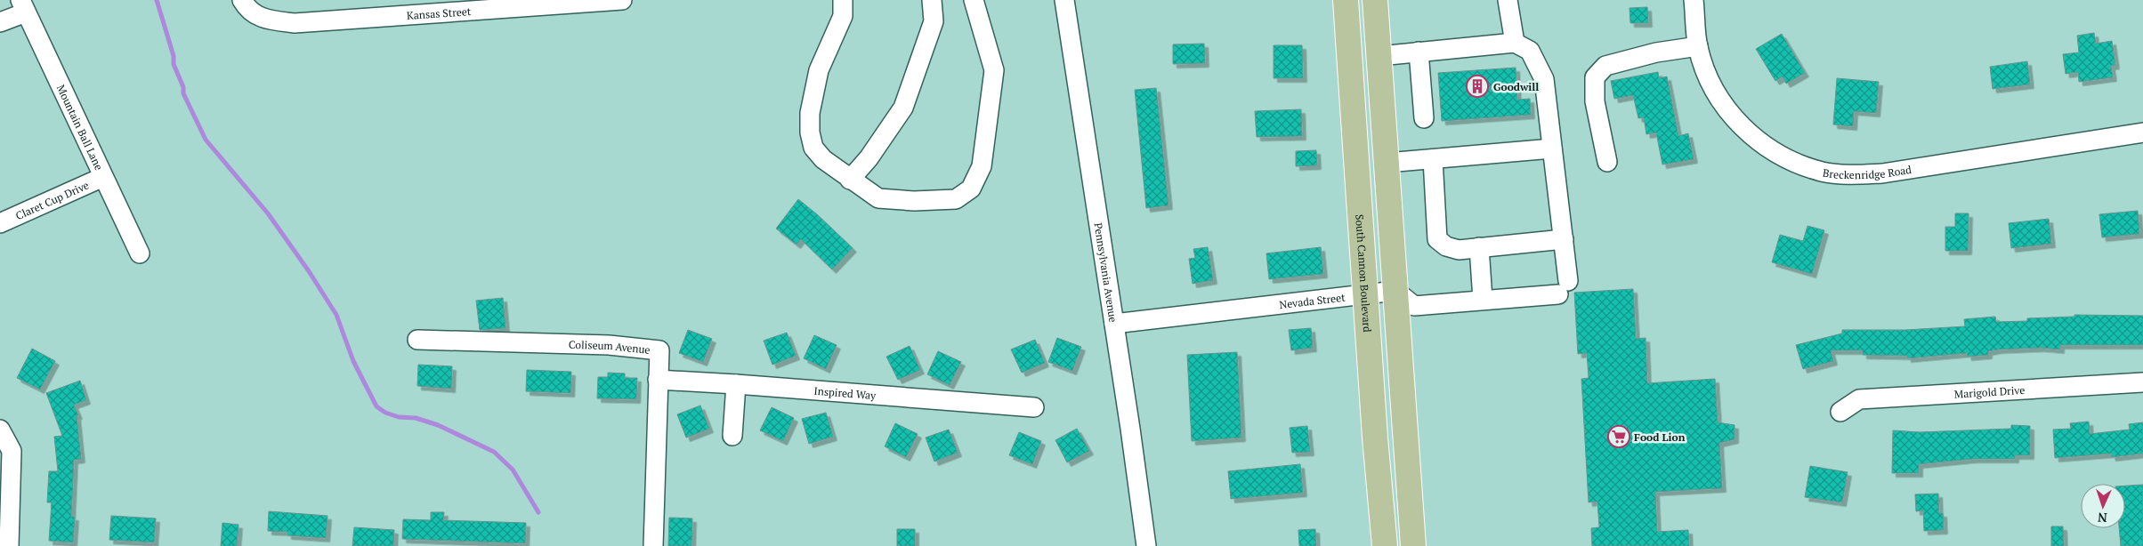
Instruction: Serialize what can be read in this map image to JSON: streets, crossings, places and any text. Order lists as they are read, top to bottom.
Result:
{
  "streets": {
    "main road": ["South Cannon Boulevard"],
    "street": [
      "Kansas Street",
      "Mountain Ball Lane",
      "Breckenridge Road",
      "Claret Cup Drive",
      "Pennsylvania Avenue",
      "Nevada Street",
      "Coliseum Avenue",
      "Marigold Drive",
      "Inspired Way"
    ]
  },
  "crossings": [
    ["Mountain Ball Lane", "Claret Cup Drive"],
    ["Pennsylvania Avenue", "Nevada Street"],
    ["South Cannon Boulevard", "Nevada Street"],
    ["Coliseum Avenue", "Inspired Way"]
  ],
  "places": {
    "building": ["Goodwill"],
    "supermarket": ["Food Lion"]
  },
  "north": "bottom"
}
